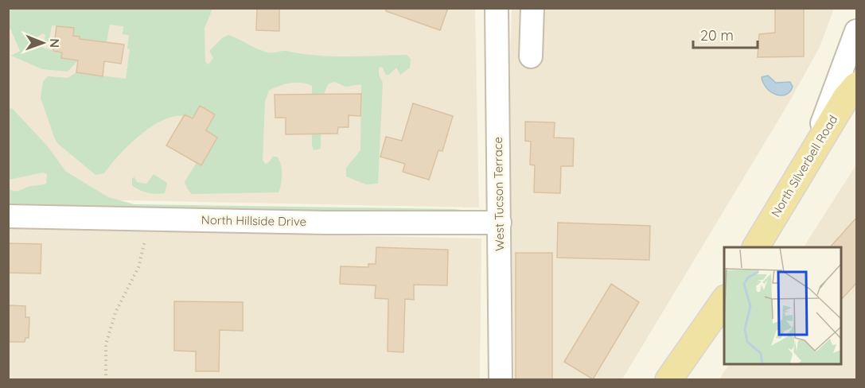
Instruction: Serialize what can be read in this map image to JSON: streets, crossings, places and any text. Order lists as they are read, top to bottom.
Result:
{
  "streets": {
    "main road": ["North Silverbell Road"],
    "street": ["West Tucson Terrace", "North Hillside Drive"]
  },
  "crossings": [
    ["West Tucson Terrace", "North Hillside Drive"]
  ],
  "scale_bar": "20 m",
  "north": "right"
}
